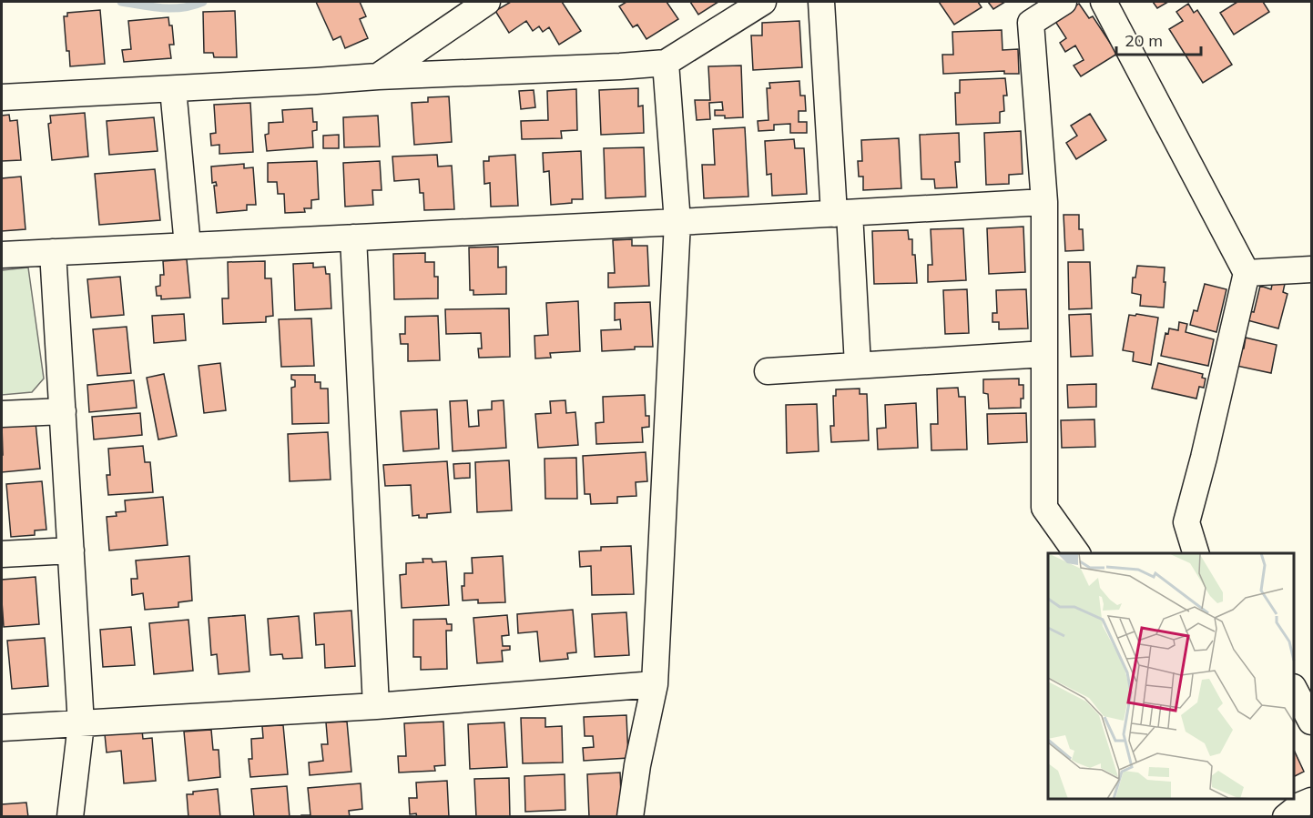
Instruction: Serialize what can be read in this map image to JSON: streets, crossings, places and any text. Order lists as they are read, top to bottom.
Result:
{
  "scale_bar": "20 m"
}
